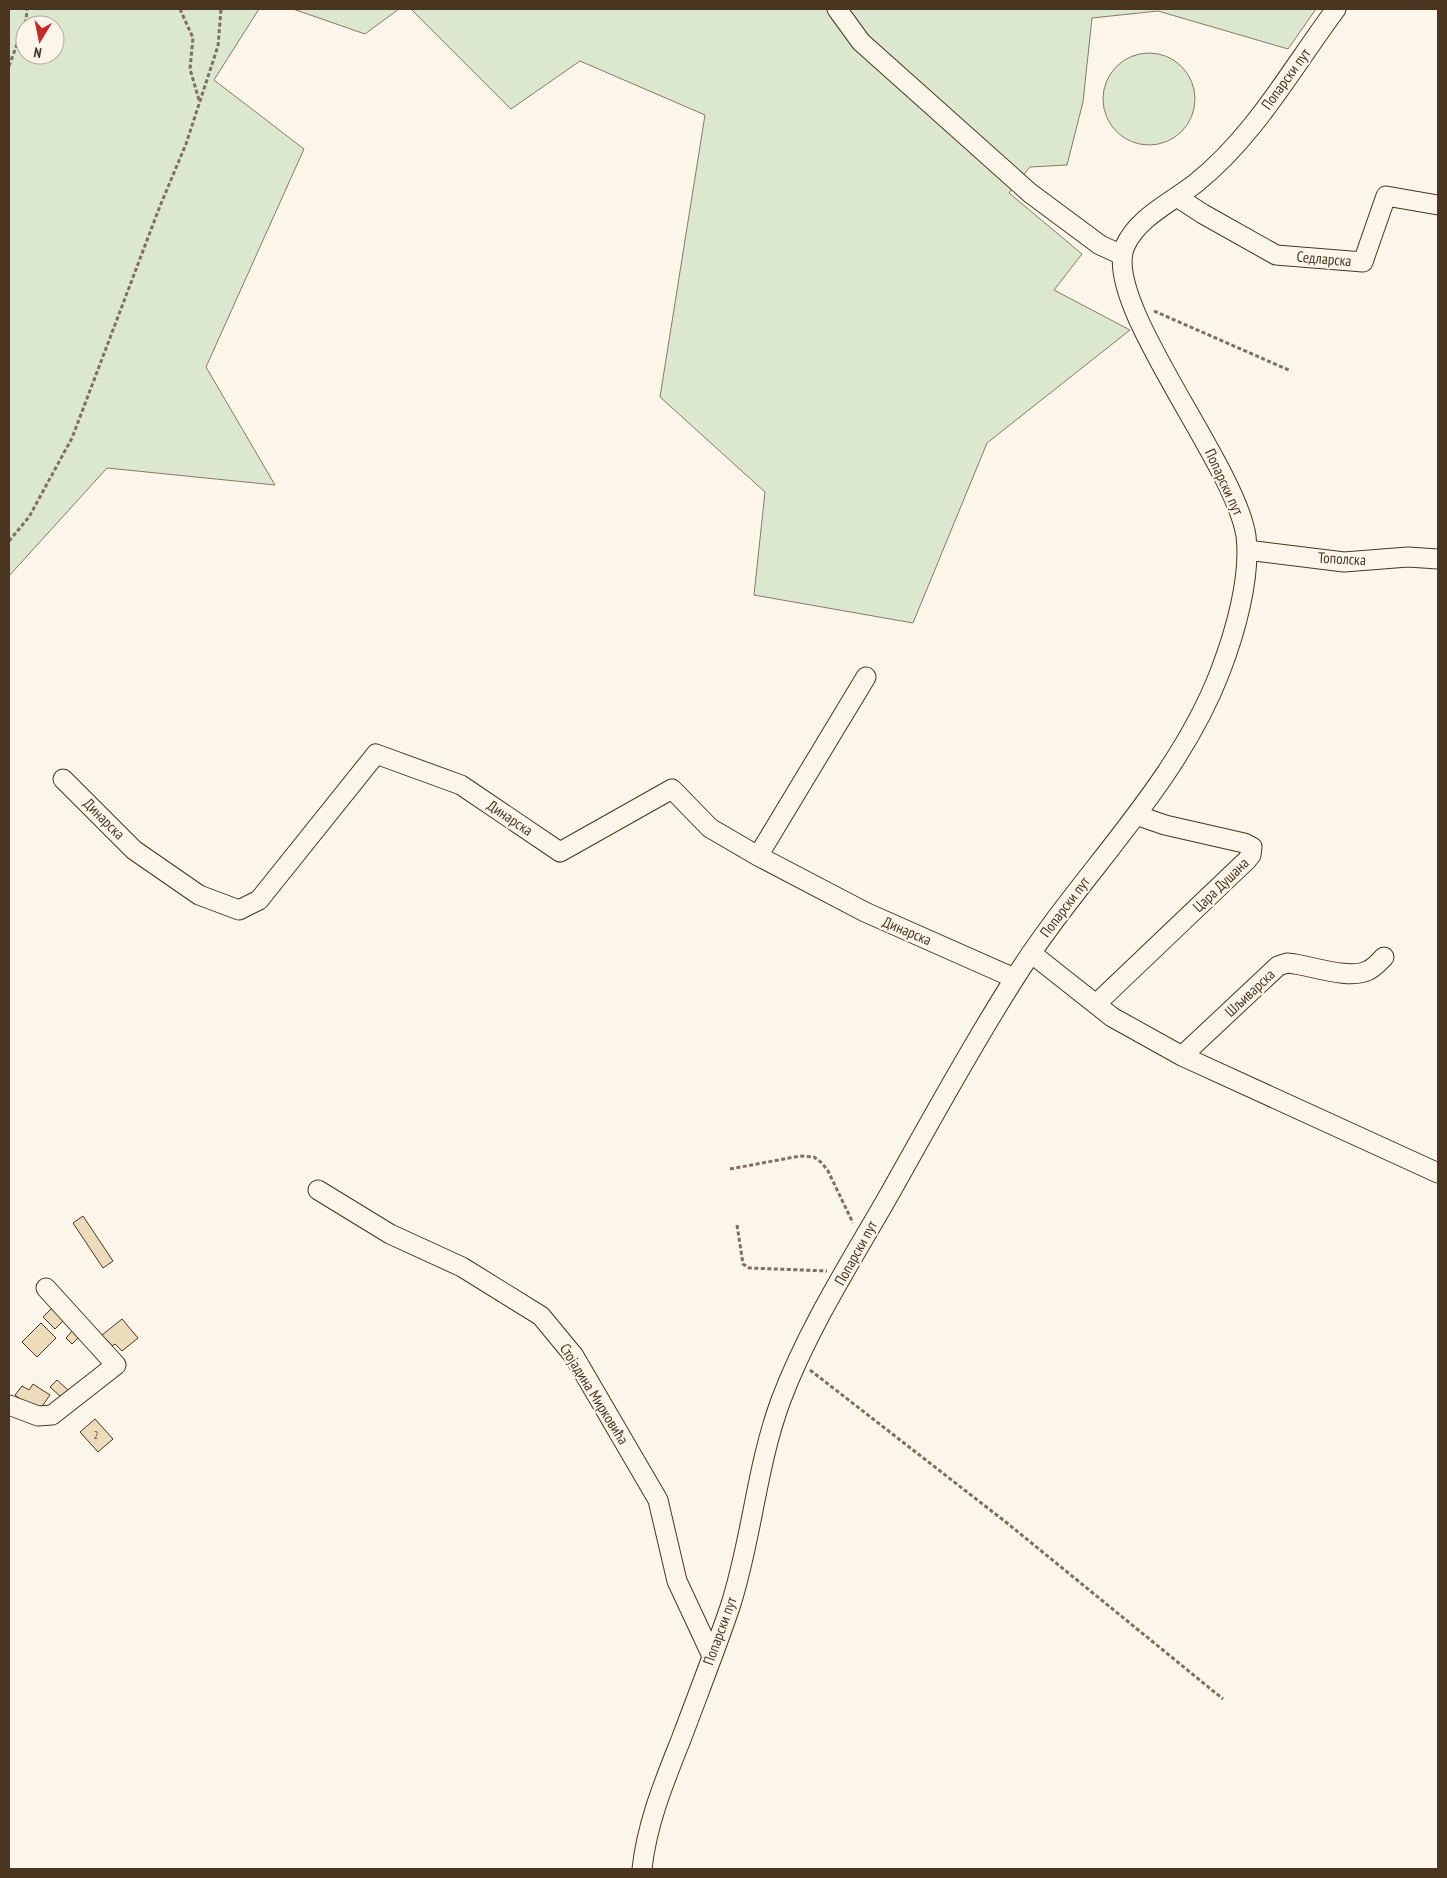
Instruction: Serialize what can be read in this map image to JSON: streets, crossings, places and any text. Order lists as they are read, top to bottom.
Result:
{
  "streets": {
    "street": [
      "Попарски пут",
      "Седларска",
      "Тополска",
      "Динарска",
      "Цара Душана",
      "Шљиварска",
      "Стојадина Мирковића"
    ]
  },
  "crossings": [
    ["Попарски пут", "Седларска"],
    ["Попарски пут", "Тополска"],
    ["Попарски пут", "Динарска"],
    ["Попарски пут", "Цара Душана"],
    ["Попарски пут", "Стојадина Мирковића"]
  ],
  "house_numbers": ["2"],
  "north": "bottom"
}
